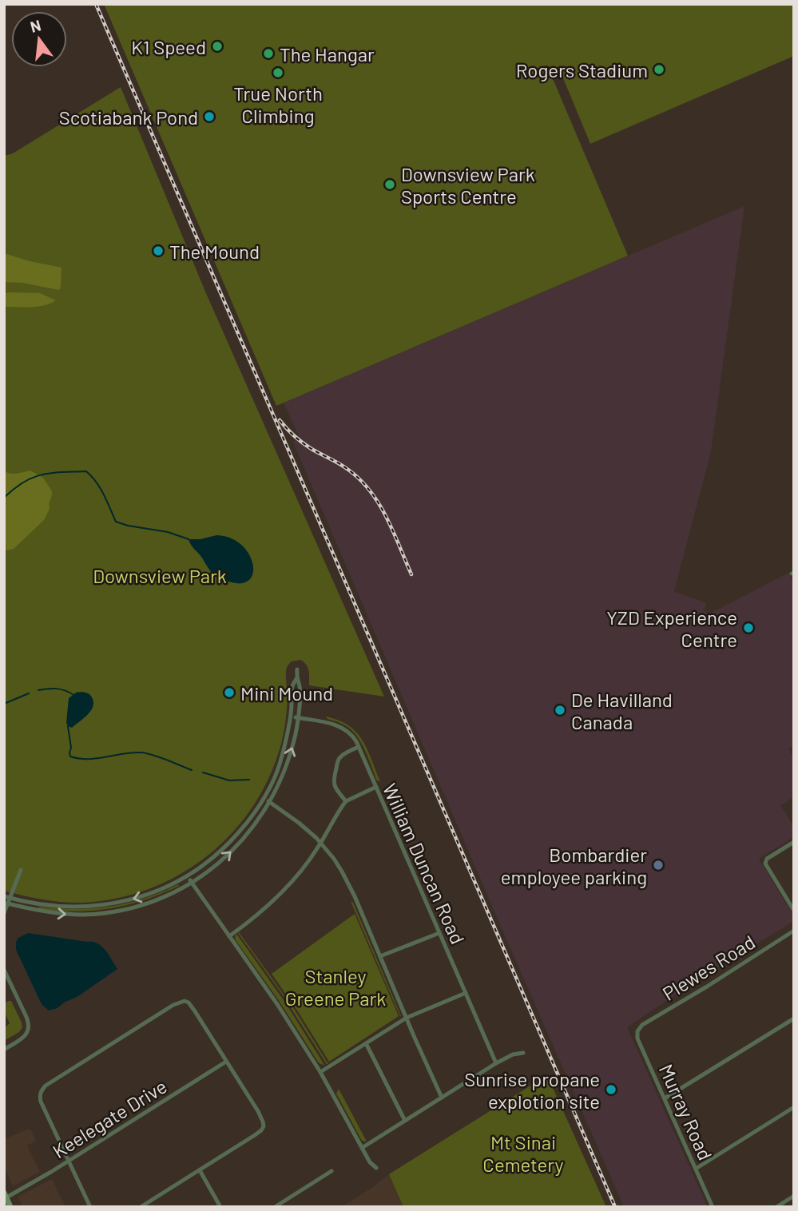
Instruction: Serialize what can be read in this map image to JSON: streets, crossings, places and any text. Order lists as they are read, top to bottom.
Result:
{
  "streets": {
    "street": [
      "William Duncan Road",
      "Plewes Road",
      "Murray Road",
      "Keelegate Drive"
    ]
  },
  "crossings": [
    ["Plewes Road", "Murray Road"]
  ],
  "parks": ["Downsview Park", "Stanley Greene Park", "Mt Sinai Cemetery"],
  "places": [
    "K1 Speed",
    "The Hangar",
    "Rogers Stadium",
    "True North Climbing",
    "Scotiabank Pond",
    "Downsview Park Sports Centre",
    "The Mound",
    "YZD Experience Centre",
    "Mini Mound",
    "De Havilland Canada",
    "Bombardier employee parking",
    "Sunrise propane explotion site"
  ],
  "north": "top"
}
